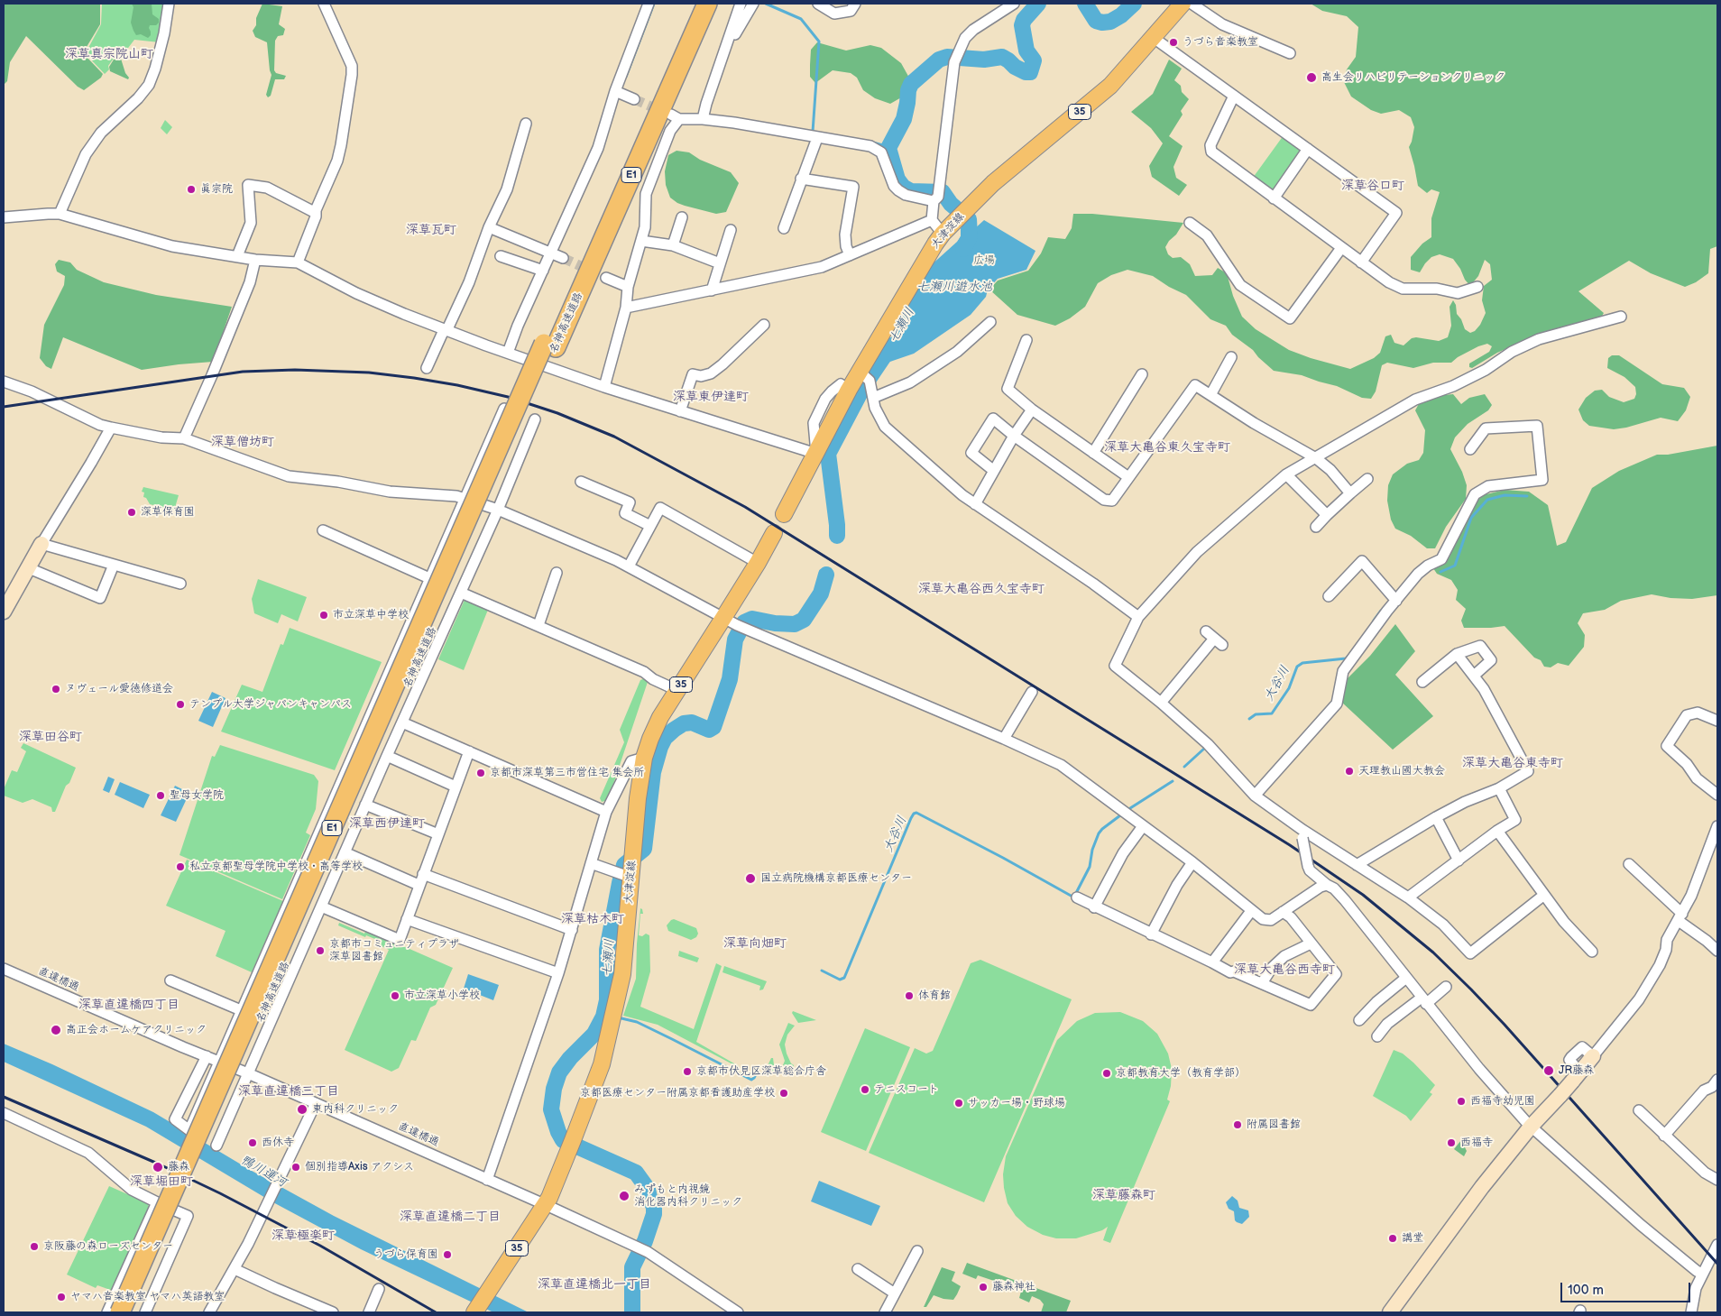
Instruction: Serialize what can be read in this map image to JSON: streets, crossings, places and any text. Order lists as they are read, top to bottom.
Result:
{
  "streets": {
    "highway": ["E1", "名神高速道路"],
    "main road": ["35", "大津淀線"],
    "street": ["直違橋通"]
  },
  "crossings": [
    ["大津淀線", "直違橋通"]
  ],
  "districts": [
    "深草真宗院山町",
    "深草谷口町",
    "深草瓦町",
    "深草東伊達町",
    "深草僧坊町",
    "深草大亀谷東久宝寺町",
    "深草大亀谷西久宝寺町",
    "深草田谷町",
    "深草大亀谷東寺町",
    "深草西伊達町",
    "深草枯木町",
    "深草向畑町",
    "深草大亀谷西寺町",
    "深草直違橋四丁目",
    "深草直違橋三丁目",
    "深草堀田町",
    "深草藤森町",
    "深草直違橋二丁目",
    "深草極楽町",
    "深草直違橋北一丁目"
  ],
  "water": [
    "七瀬川遊水池",
    "七瀬川",
    "大谷川",
    "鴨川運河"
  ],
  "parks": ["広場"],
  "places": [
    "うづら音楽教室",
    "高生会リハビリテーションクリニック",
    "眞宗院",
    "深草保育園",
    "市立深草中学校",
    "ヌヴェール愛徳修道会",
    "テンプル大学ジャパンキャンパス",
    "天理教山國大教会",
    "京都市深草第三市営住宅 集会所",
    "聖母女学院",
    "私立京都聖母学院中学校・高等学校",
    "国立病院機構京都医療センター",
    "京都市コミュニティプラザ 深草図書館",
    "市立深草小学校",
    "体育館",
    "高正会ホームケアクリニック",
    "JR藤森",
    "京都市伏見区深草総合庁舎",
    "京都教育大学（教育学部）",
    "テニスコート",
    "京都医療センター附属京都看護助産学校",
    "西福寺幼児園",
    "サッカー場・野球場",
    "東内科クリニック",
    "附属図書館",
    "西休寺",
    "西福寺",
    "藤森",
    "個別指導Axis アクシス",
    "みずもと内視鏡 消化器内科クリニック",
    "講堂",
    "京阪藤の森ローズセンター",
    "うづら保育園",
    "藤森神社",
    "ヤマハ音楽教室 ヤマハ英語教室"
  ],
  "scale_bar": "100 m"
}
